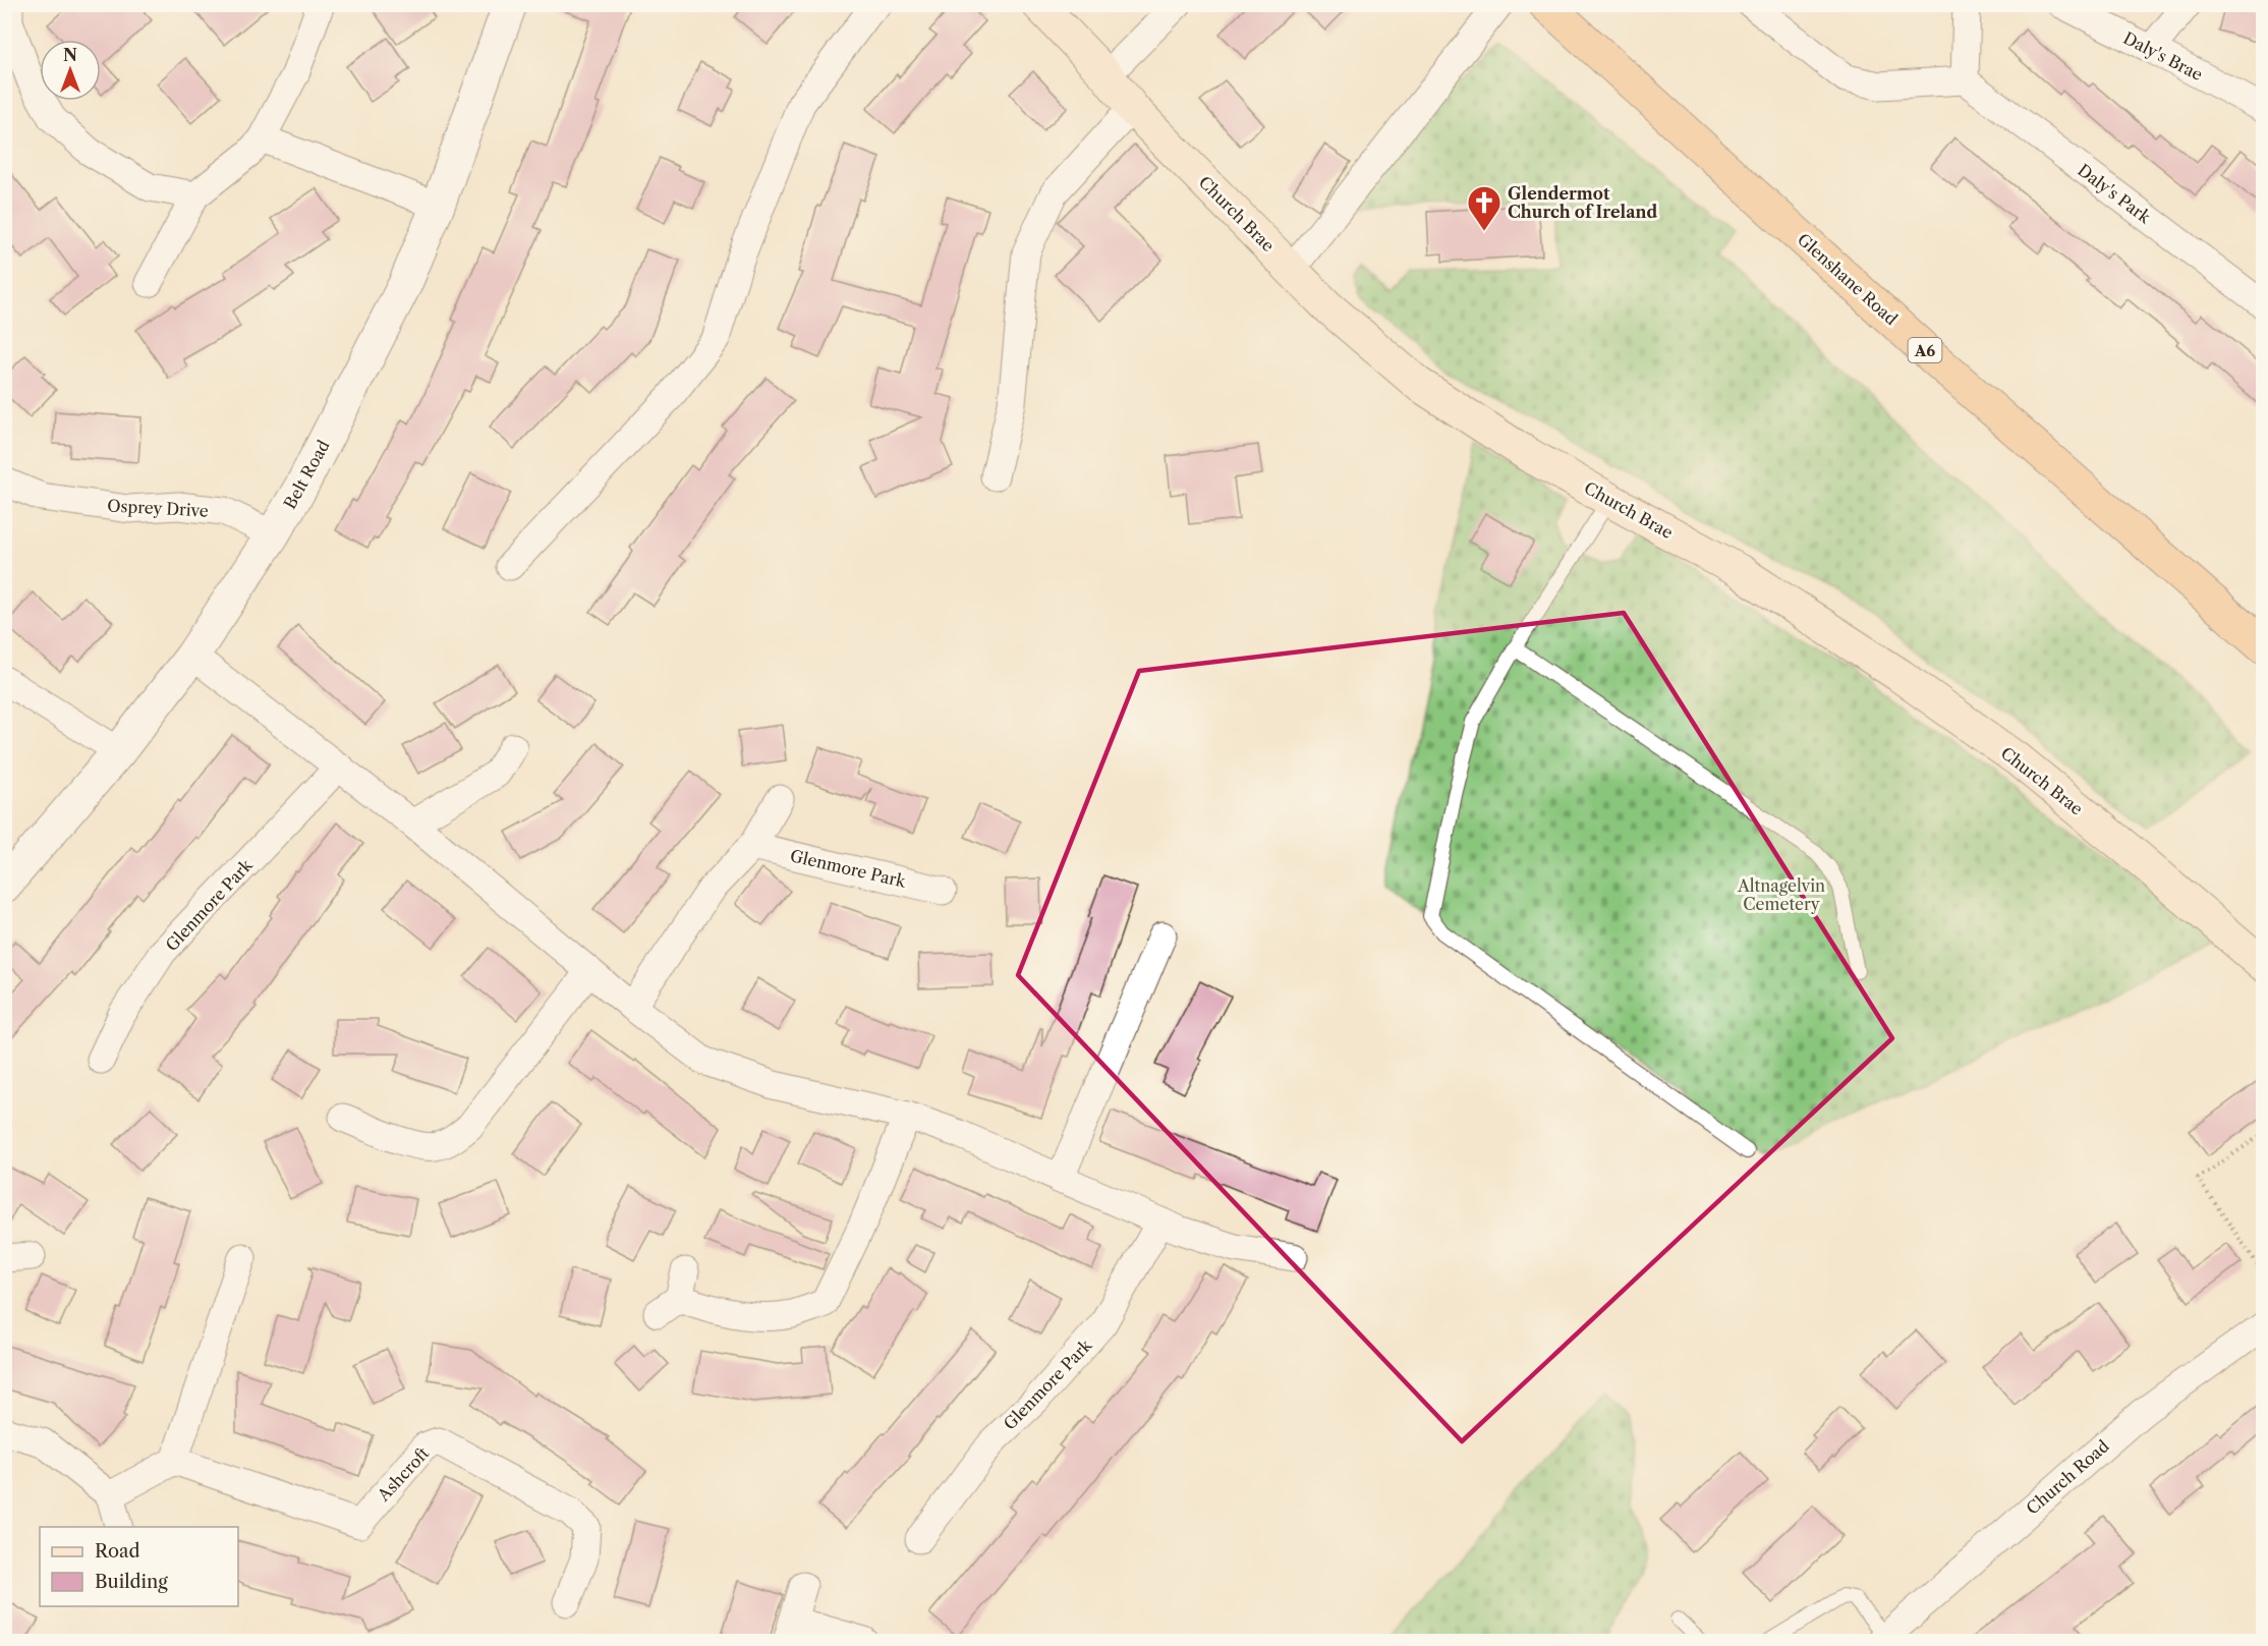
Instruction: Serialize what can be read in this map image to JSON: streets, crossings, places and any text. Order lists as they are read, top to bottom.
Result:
{
  "streets": {
    "highway": ["Glenshane Road", "A6"],
    "main road": ["Church Brae"],
    "street": [
      "Daly's Brae",
      "Daly's Park",
      "Belt Road",
      "Osprey Drive",
      "Glenmore Park",
      "Ashcroft",
      "Church Road"
    ]
  },
  "crossings": [
    ["Belt Road", "Osprey Drive"]
  ],
  "parks": ["Altnagelvin Cemetery"],
  "places": {
    "church": ["Glendermot Church of Ireland"]
  },
  "legend": ["Road", "Building"],
  "north": "top"
}
